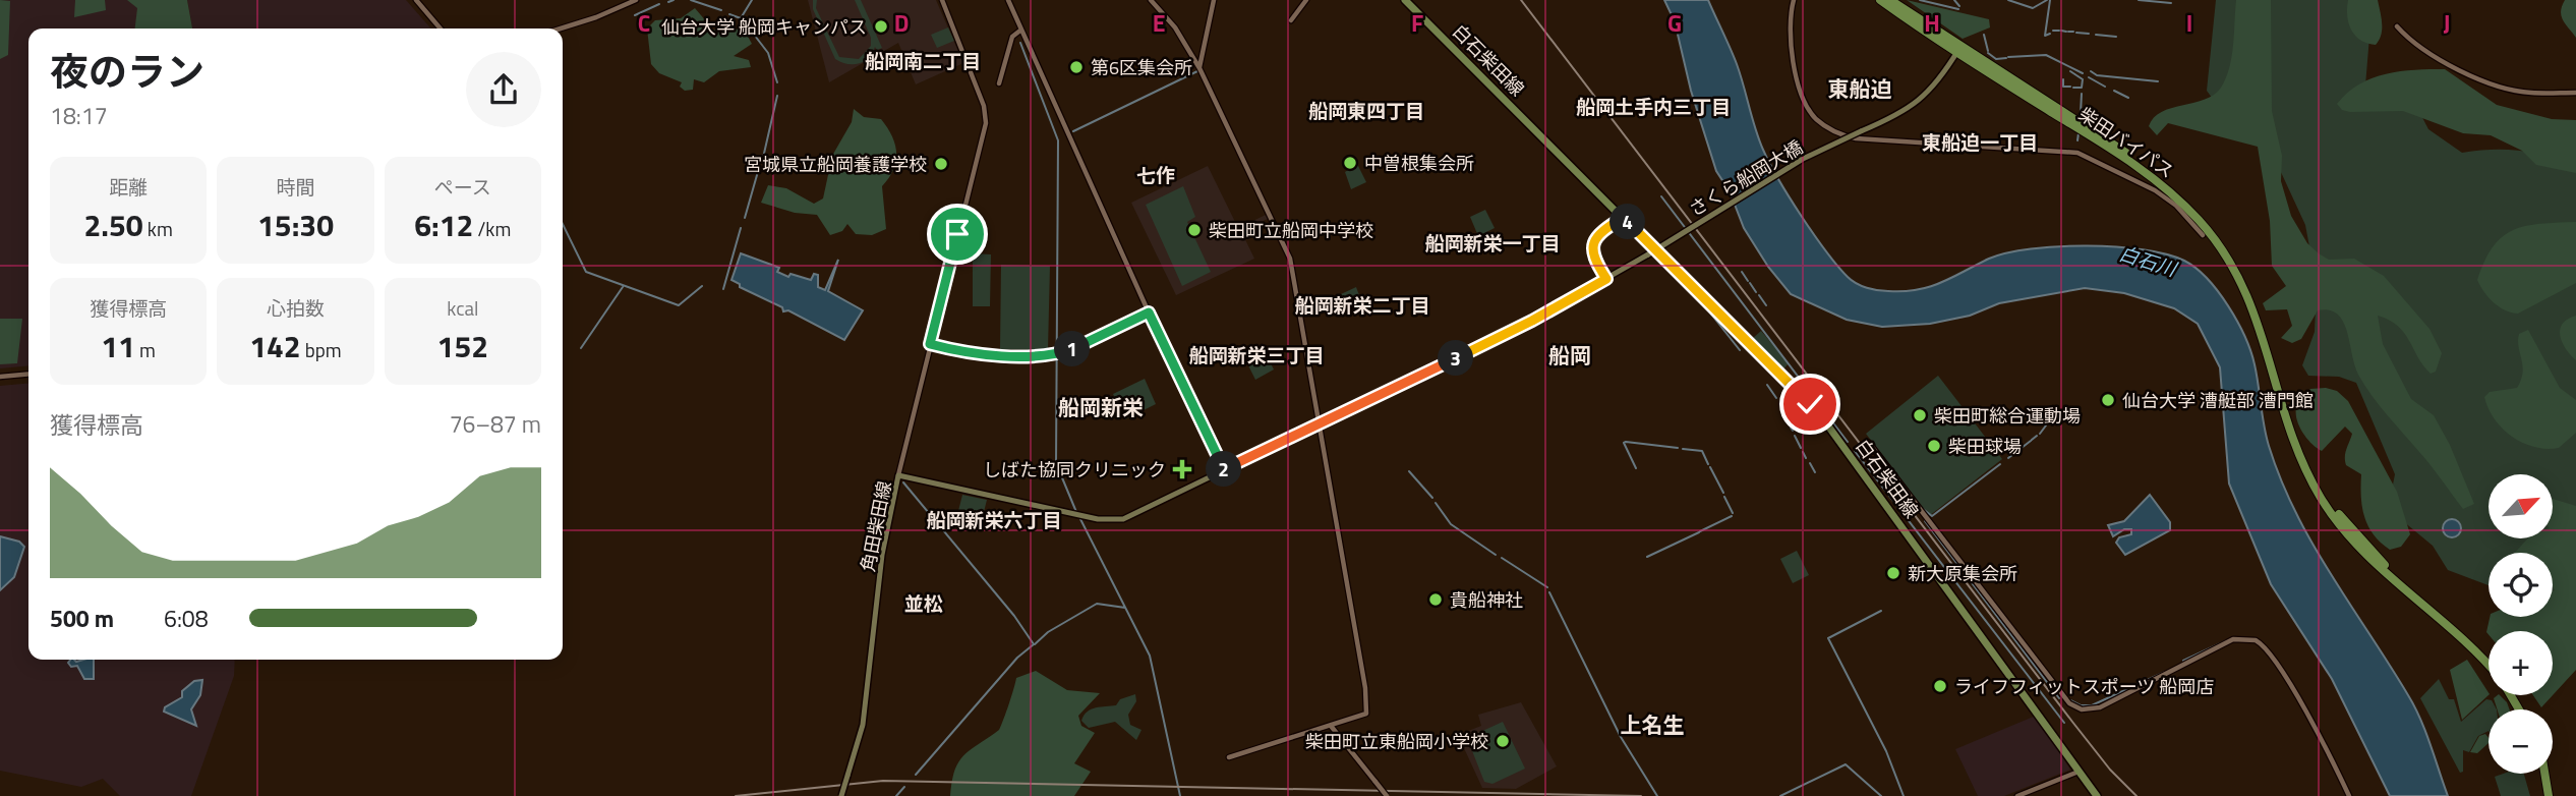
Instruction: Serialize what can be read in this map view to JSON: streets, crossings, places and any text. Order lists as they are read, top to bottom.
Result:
{
  "streets": {
    "highway": ["柴田バイパス"],
    "main road": ["白石柴田線", "さくら船岡大橋", "角田柴田線"]
  },
  "crossings": [
    ["柴田バイパス", "さくら船岡大橋"],
    ["さくら船岡大橋", "角田柴田線"]
  ],
  "districts": [
    "船岡南二丁目",
    "東船迫",
    "船岡土手内三丁目",
    "船岡東四丁目",
    "東船迫一丁目",
    "七作",
    "船岡新栄一丁目",
    "船岡新栄二丁目",
    "船岡新栄三丁目",
    "船岡",
    "船岡新栄",
    "船岡新栄六丁目",
    "並松",
    "上名生"
  ],
  "water": ["白石川"],
  "places": {
    "other": [
      "仙台大学 船岡キャンパス",
      "第6区集会所",
      "中曽根集会所",
      "宮城県立船岡養護学校",
      "柴田町立船岡中学校",
      "仙台大学 漕艇部 漕門館",
      "柴田町総合運動場",
      "柴田球場",
      "新大原集会所",
      "貴船神社",
      "ライフフィットスポーツ 船岡店",
      "柴田町立東船岡小学校"
    ],
    "health": ["しばた協同クリニック"]
  },
  "north": "top right",
  "page": {
    "heading": ["夜のラン", "18:17"],
    "stats": [
      ["距離", "2.50 km"],
      ["時間", "15:30"],
      ["ペース", "6:12 /km"],
      ["獲得標高", "11 m"],
      ["心拍数", "142 bpm"],
      ["kcal", "152"]
    ],
    "pins": [
      "4",
      "1",
      "3",
      "2"
    ],
    "chart": ["獲得標高", "76–87 m"],
    "map_buttons": ["+", "−"],
    "list": [
      {
        "name": "500 m",
        "note": "6:08"
      }
    ]
  },
  "grid": {
    "columns": [
      "C",
      "D",
      "E",
      "F",
      "G",
      "H",
      "I",
      "J"
    ]
  }
}
